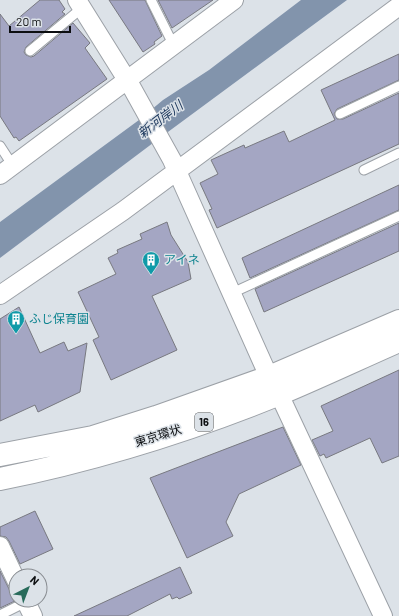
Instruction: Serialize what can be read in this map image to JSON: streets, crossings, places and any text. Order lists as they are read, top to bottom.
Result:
{
  "streets": {
    "highway": ["16", "東京環状"]
  },
  "water": ["新河岸川"],
  "places": {
    "building": ["アイネ", "ふじ保育園"]
  },
  "scale_bar": "20 m",
  "north": "top right"
}
